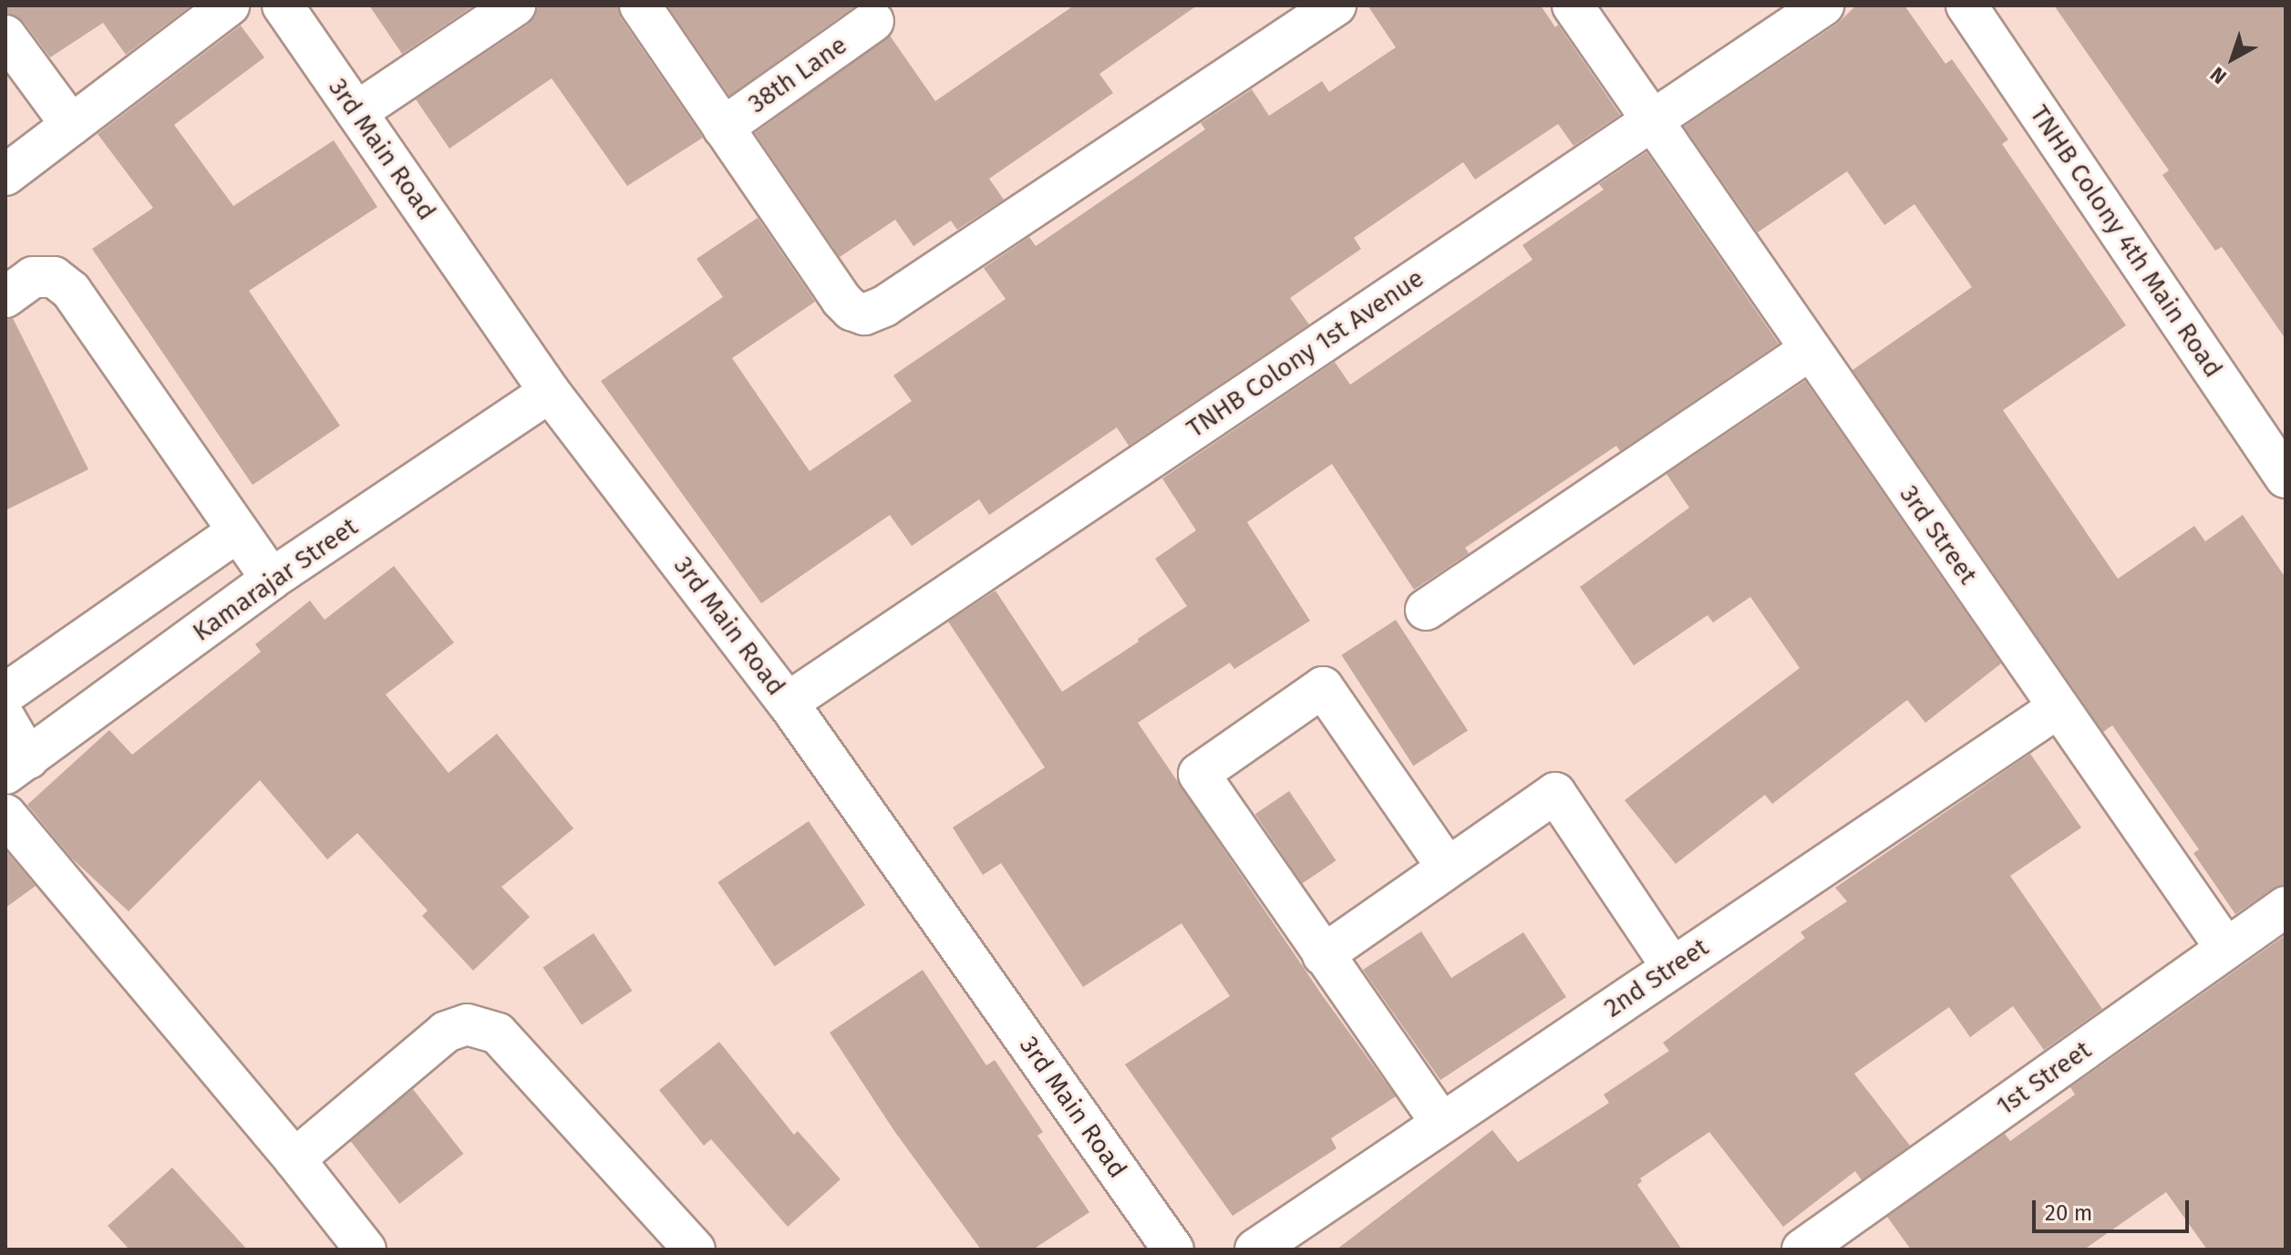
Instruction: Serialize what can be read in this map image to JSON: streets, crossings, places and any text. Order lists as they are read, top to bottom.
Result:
{
  "streets": {
    "street": [
      "38th Lane",
      "3rd Main Road",
      "TNHB Colony 4th Main Road",
      "TNHB Colony 1st Avenue",
      "3rd Street",
      "Kamarajar Street",
      "2nd Street",
      "1st Street"
    ]
  },
  "crossings": [
    ["3rd Main Road", "TNHB Colony 1st Avenue"],
    ["3rd Main Road", "Kamarajar Street"],
    ["TNHB Colony 1st Avenue", "3rd Street"],
    ["3rd Street", "2nd Street"],
    ["3rd Street", "1st Street"]
  ],
  "scale_bar": "20 m",
  "north": "bottom left"
}
